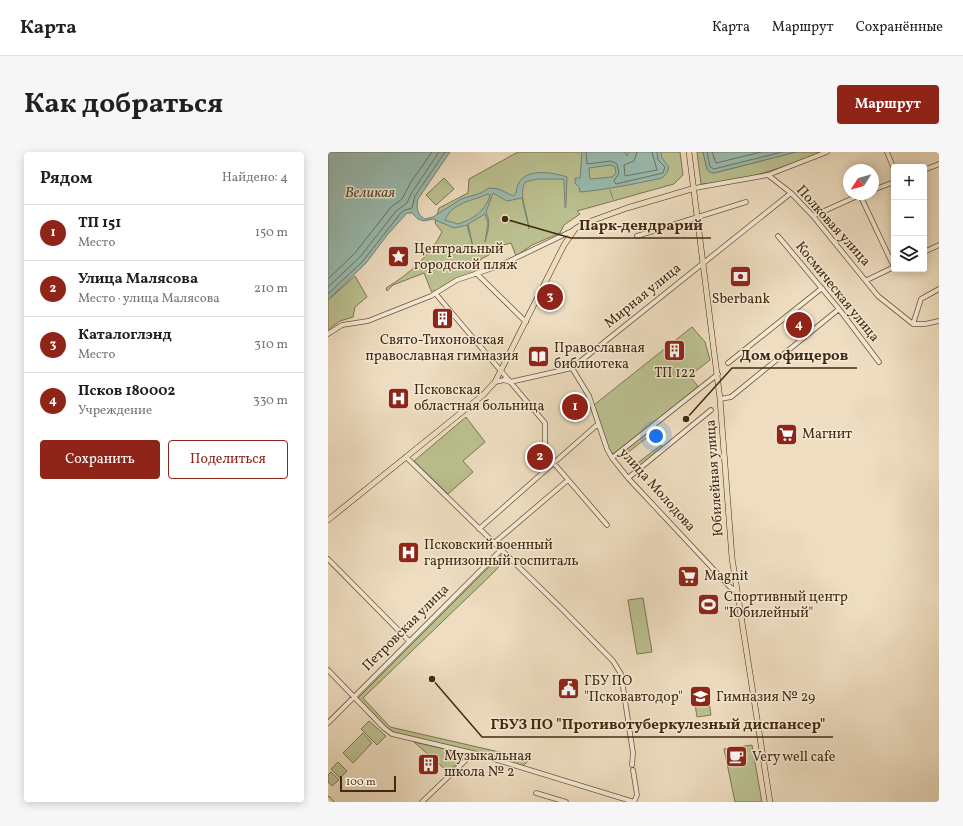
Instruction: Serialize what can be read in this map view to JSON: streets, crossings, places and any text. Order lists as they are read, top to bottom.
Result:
{
  "streets": {
    "main road": ["Юбилейная улица"],
    "street": [
      "Полковая улица",
      "Космическая улица",
      "Мирная улица",
      "улица Молодова",
      "Петровская улица"
    ]
  },
  "crossings": [
    ["Полковая улица", "Мирная улица"],
    ["Мирная улица", "Юбилейная улица"],
    ["Мирная улица", "улица Молодова"],
    ["Юбилейная улица", "улица Молодова"]
  ],
  "water": ["Великая"],
  "places": {
    "other": ["Парк-дендрарий", "Дом офицеров", "ГБУЗ ПО \"Противотуберкулезный диспансер\""],
    "place": ["Центральный городской пляж"],
    "bank": ["Sberbank"],
    "building": ["Свято-Тихоновская православная гимназия", "ТП 122", "Музыкальная школа № 2"],
    "library": ["Православная библиотека"],
    "hospital": ["Псковская областная больница", "Псковский военный гарнизонный госпиталь"],
    "supermarket": ["Магнит", "Magnit"],
    "sports": ["Спортивный центр \"Юбилейный\""],
    "public building": ["ГБУ ПО \"Псковавтодор\""],
    "school or university": ["Гимназия № 29"],
    "cafe": ["Very well cafe"]
  },
  "scale_bar": "100 m",
  "north": "bottom left",
  "page": {
    "header": "Карта",
    "nav": ["Карта", "Маршрут", "Сохранённые"],
    "title": "Как добраться",
    "buttons": [
      "Маршрут",
      ["Сохранить", "Поделиться"]
    ],
    "heading": ["Рядом", "Найдено: 4"],
    "map_buttons": ["+", "−"],
    "list": [
      {
        "mark": "1",
        "name": "ТП 151",
        "note": "Место",
        "value": "150 m"
      },
      {
        "mark": "2",
        "name": "Улица Малясова",
        "note": "Место · улица Малясова",
        "value": "210 m"
      },
      {
        "mark": "3",
        "name": "Каталоглэнд",
        "note": "Место",
        "value": "310 m"
      },
      {
        "mark": "4",
        "name": "Псков 180002",
        "note": "Учреждение",
        "value": "330 m"
      }
    ],
    "pins": [
      "3",
      "4",
      "1",
      "2"
    ],
    "scale": "100 m"
  }
}
